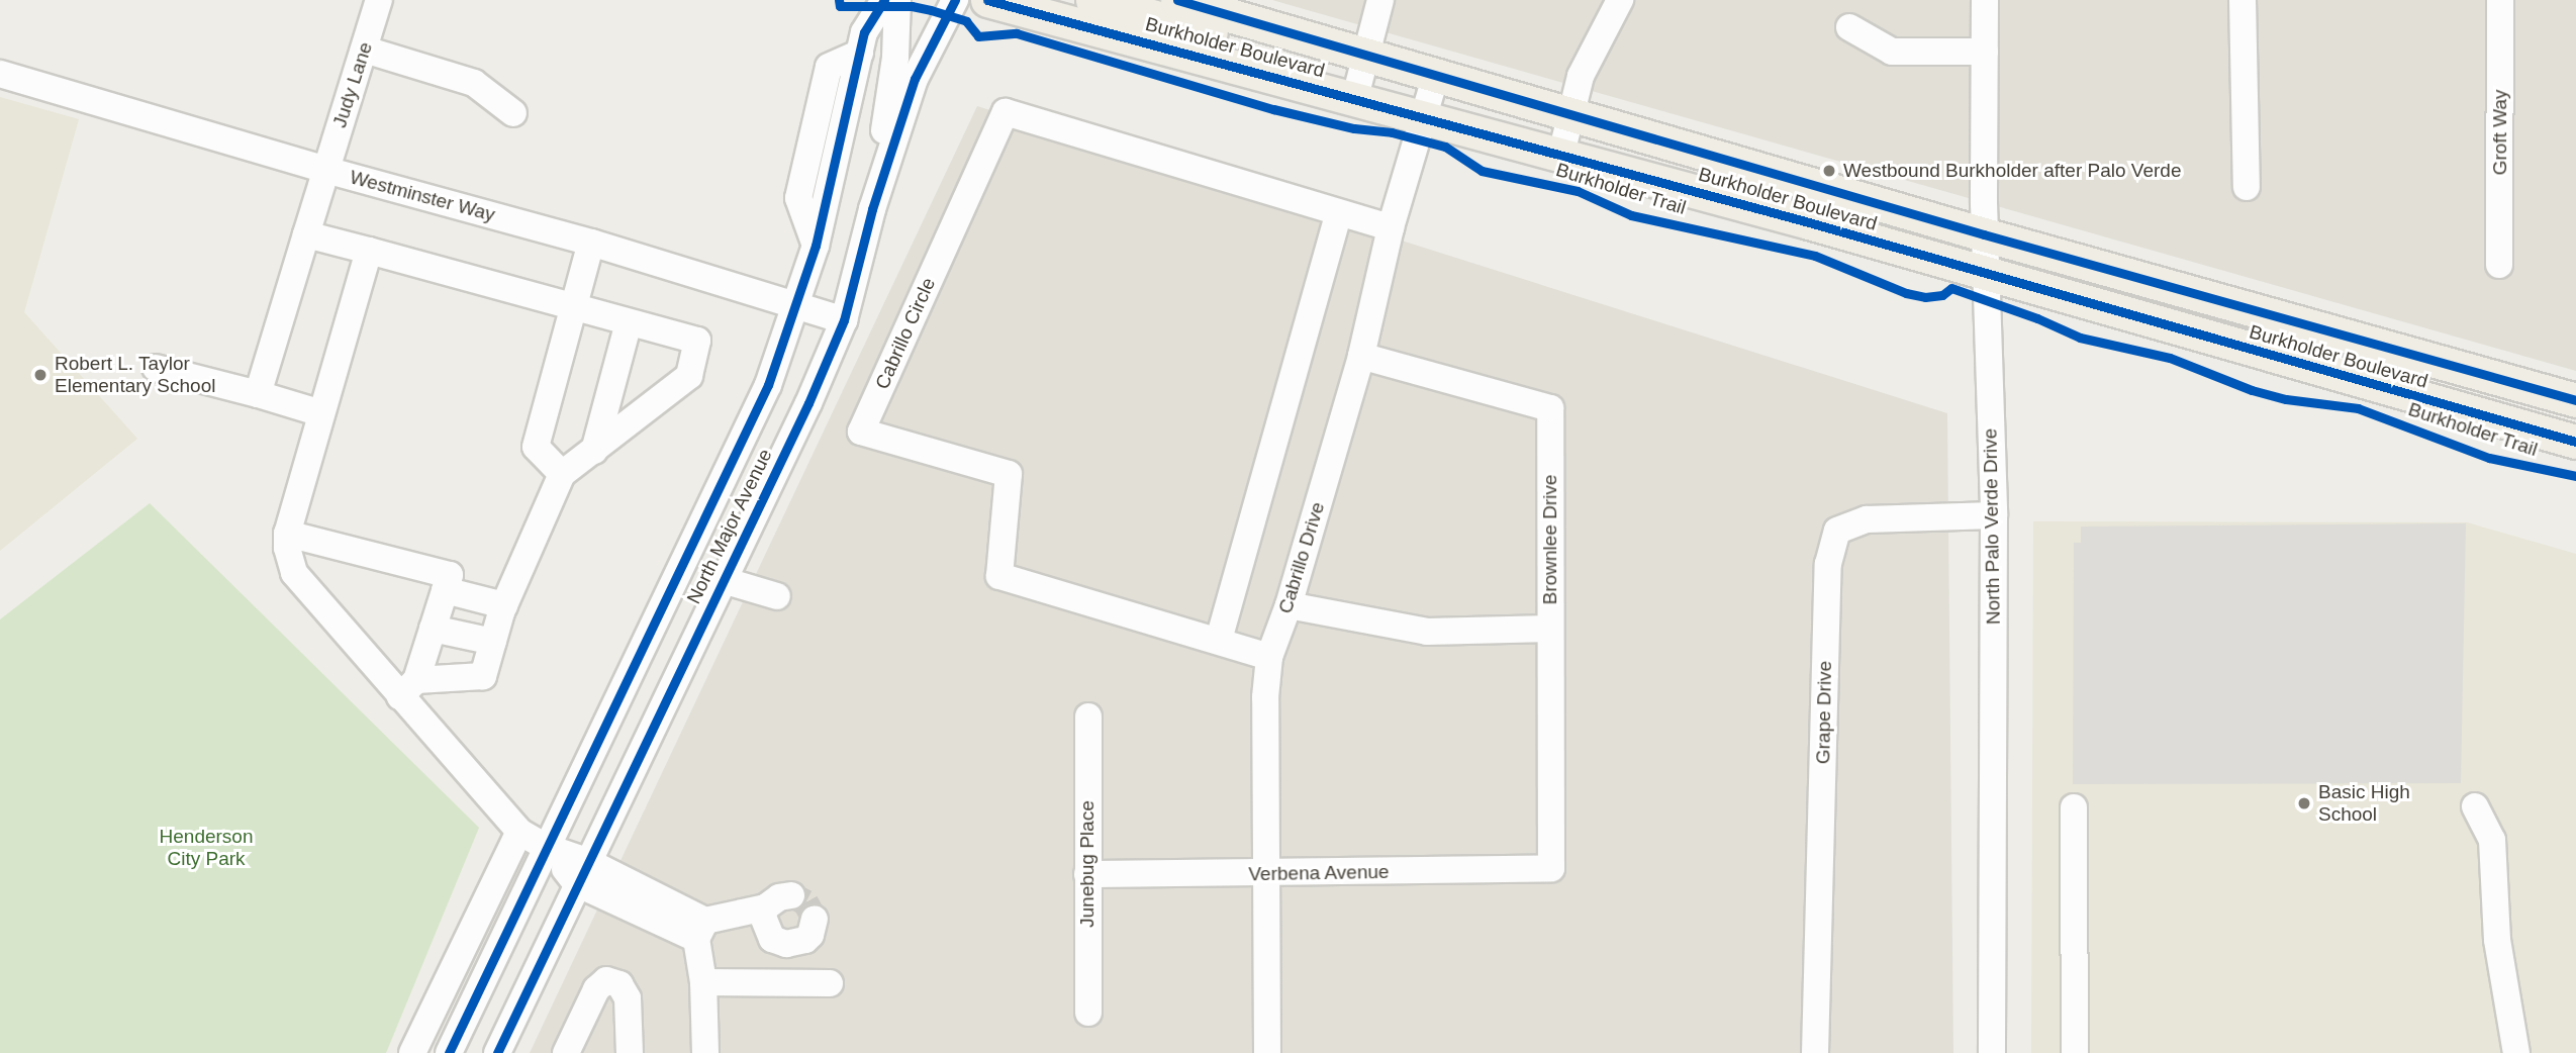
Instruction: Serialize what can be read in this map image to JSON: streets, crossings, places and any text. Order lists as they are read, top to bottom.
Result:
{
  "streets": {
    "main road": ["Burkholder Boulevard"],
    "street": [
      "Judy Lane",
      "Groft Way",
      "Westminster Way",
      "Cabrillo Circle",
      "North Major Avenue",
      "North Palo Verde Drive",
      "Brownlee Drive",
      "Cabrillo Drive",
      "Grape Drive",
      "Junebug Place",
      "Verbena Avenue"
    ],
    "cycle path": ["Burkholder Trail"]
  },
  "crossings": [
    ["Burkholder Boulevard", "North Palo Verde Drive"],
    ["Burkholder Boulevard", "Cabrillo Drive"],
    ["Judy Lane", "Westminster Way"],
    ["Westminster Way", "North Major Avenue"],
    ["Cabrillo Circle", "Cabrillo Drive"],
    ["North Palo Verde Drive", "Grape Drive"],
    ["Brownlee Drive", "Cabrillo Drive"],
    ["Brownlee Drive", "Verbena Avenue"],
    ["Cabrillo Drive", "Verbena Avenue"],
    ["Junebug Place", "Verbena Avenue"]
  ],
  "parks": ["Henderson City Park"],
  "places": ["Westbound Burkholder after Palo Verde", "Robert L. Taylor Elementary School", "Basic High School"]
}
